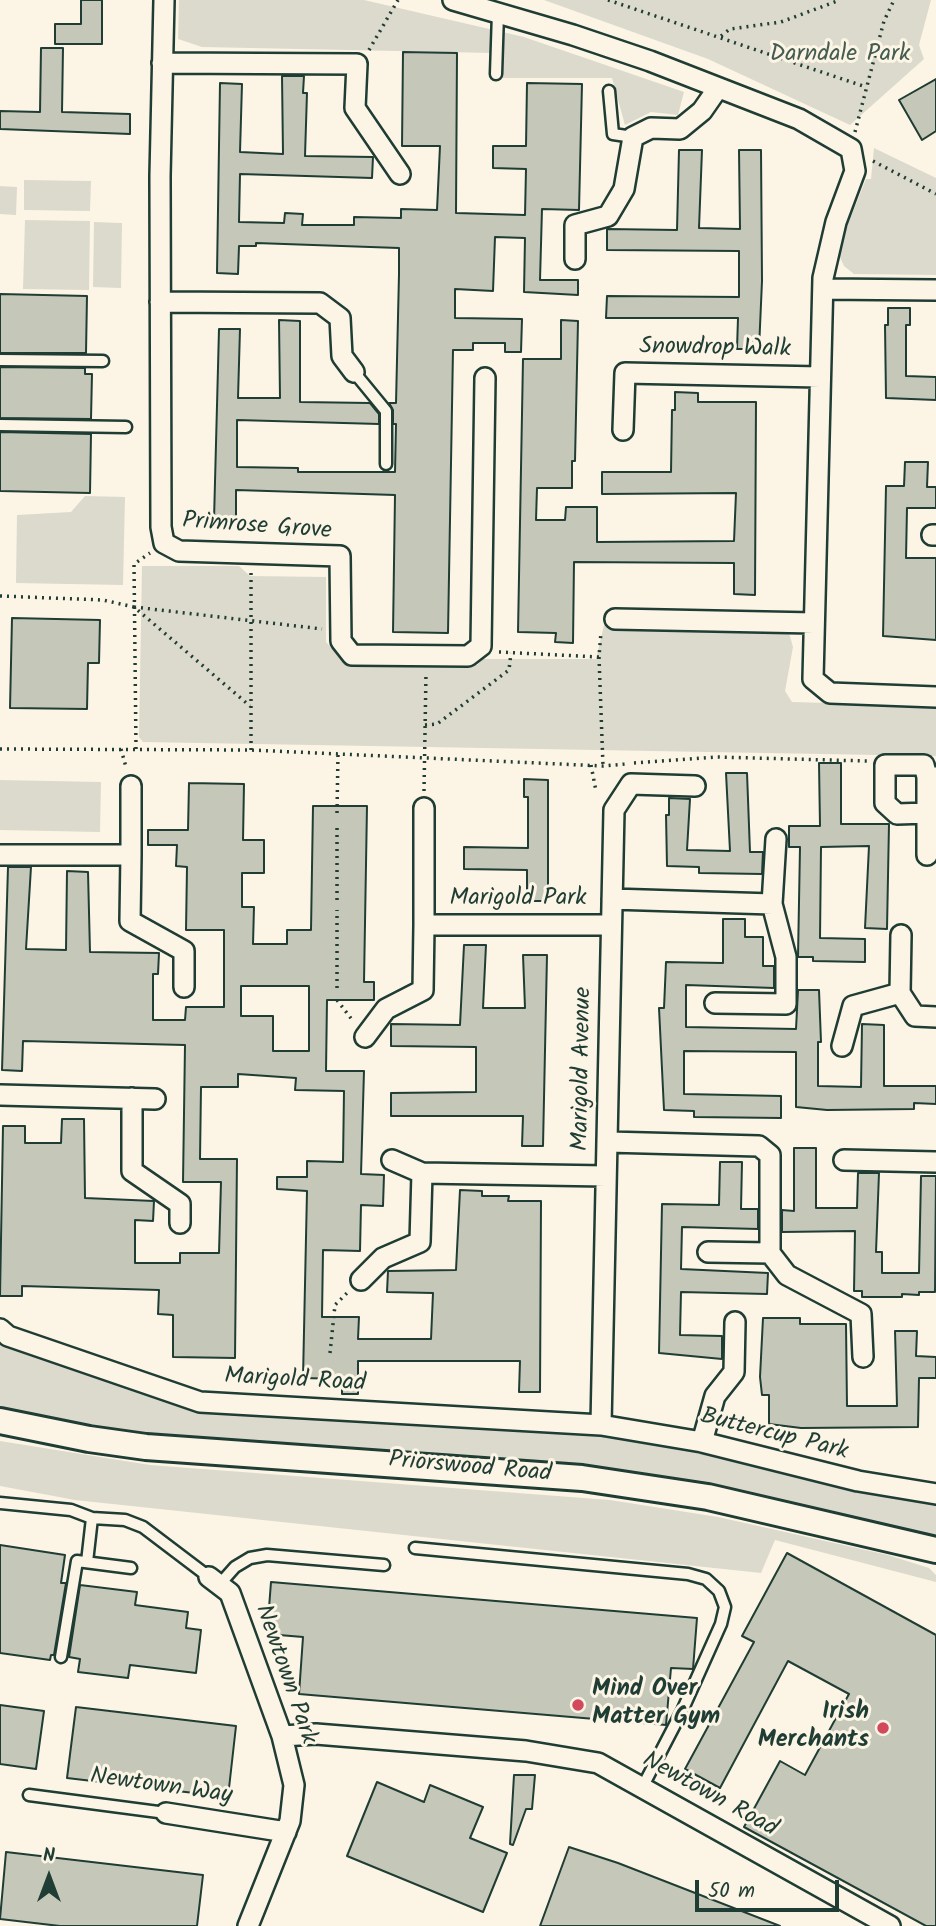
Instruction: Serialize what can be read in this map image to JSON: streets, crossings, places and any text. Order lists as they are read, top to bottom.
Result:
{
  "streets": {
    "street": [
      "Snowdrop Walk",
      "Primrose Grove",
      "Marigold Park",
      "Marigold Avenue",
      "Marigold Road",
      "Buttercup Park",
      "Priorswood Road",
      "Newtown Park",
      "Newtown Way",
      "Newtown Road"
    ]
  },
  "crossings": [
    ["Marigold Park", "Marigold Avenue"],
    ["Marigold Avenue", "Marigold Road"],
    ["Marigold Avenue", "Buttercup Park"],
    ["Marigold Road", "Buttercup Park"],
    ["Newtown Park", "Newtown Way"],
    ["Newtown Park", "Newtown Road"]
  ],
  "parks": ["Darndale Park"],
  "places": ["Mind Over Matter Gym", "Irish Merchants"],
  "scale_bar": "50 m",
  "north": "top"
}
